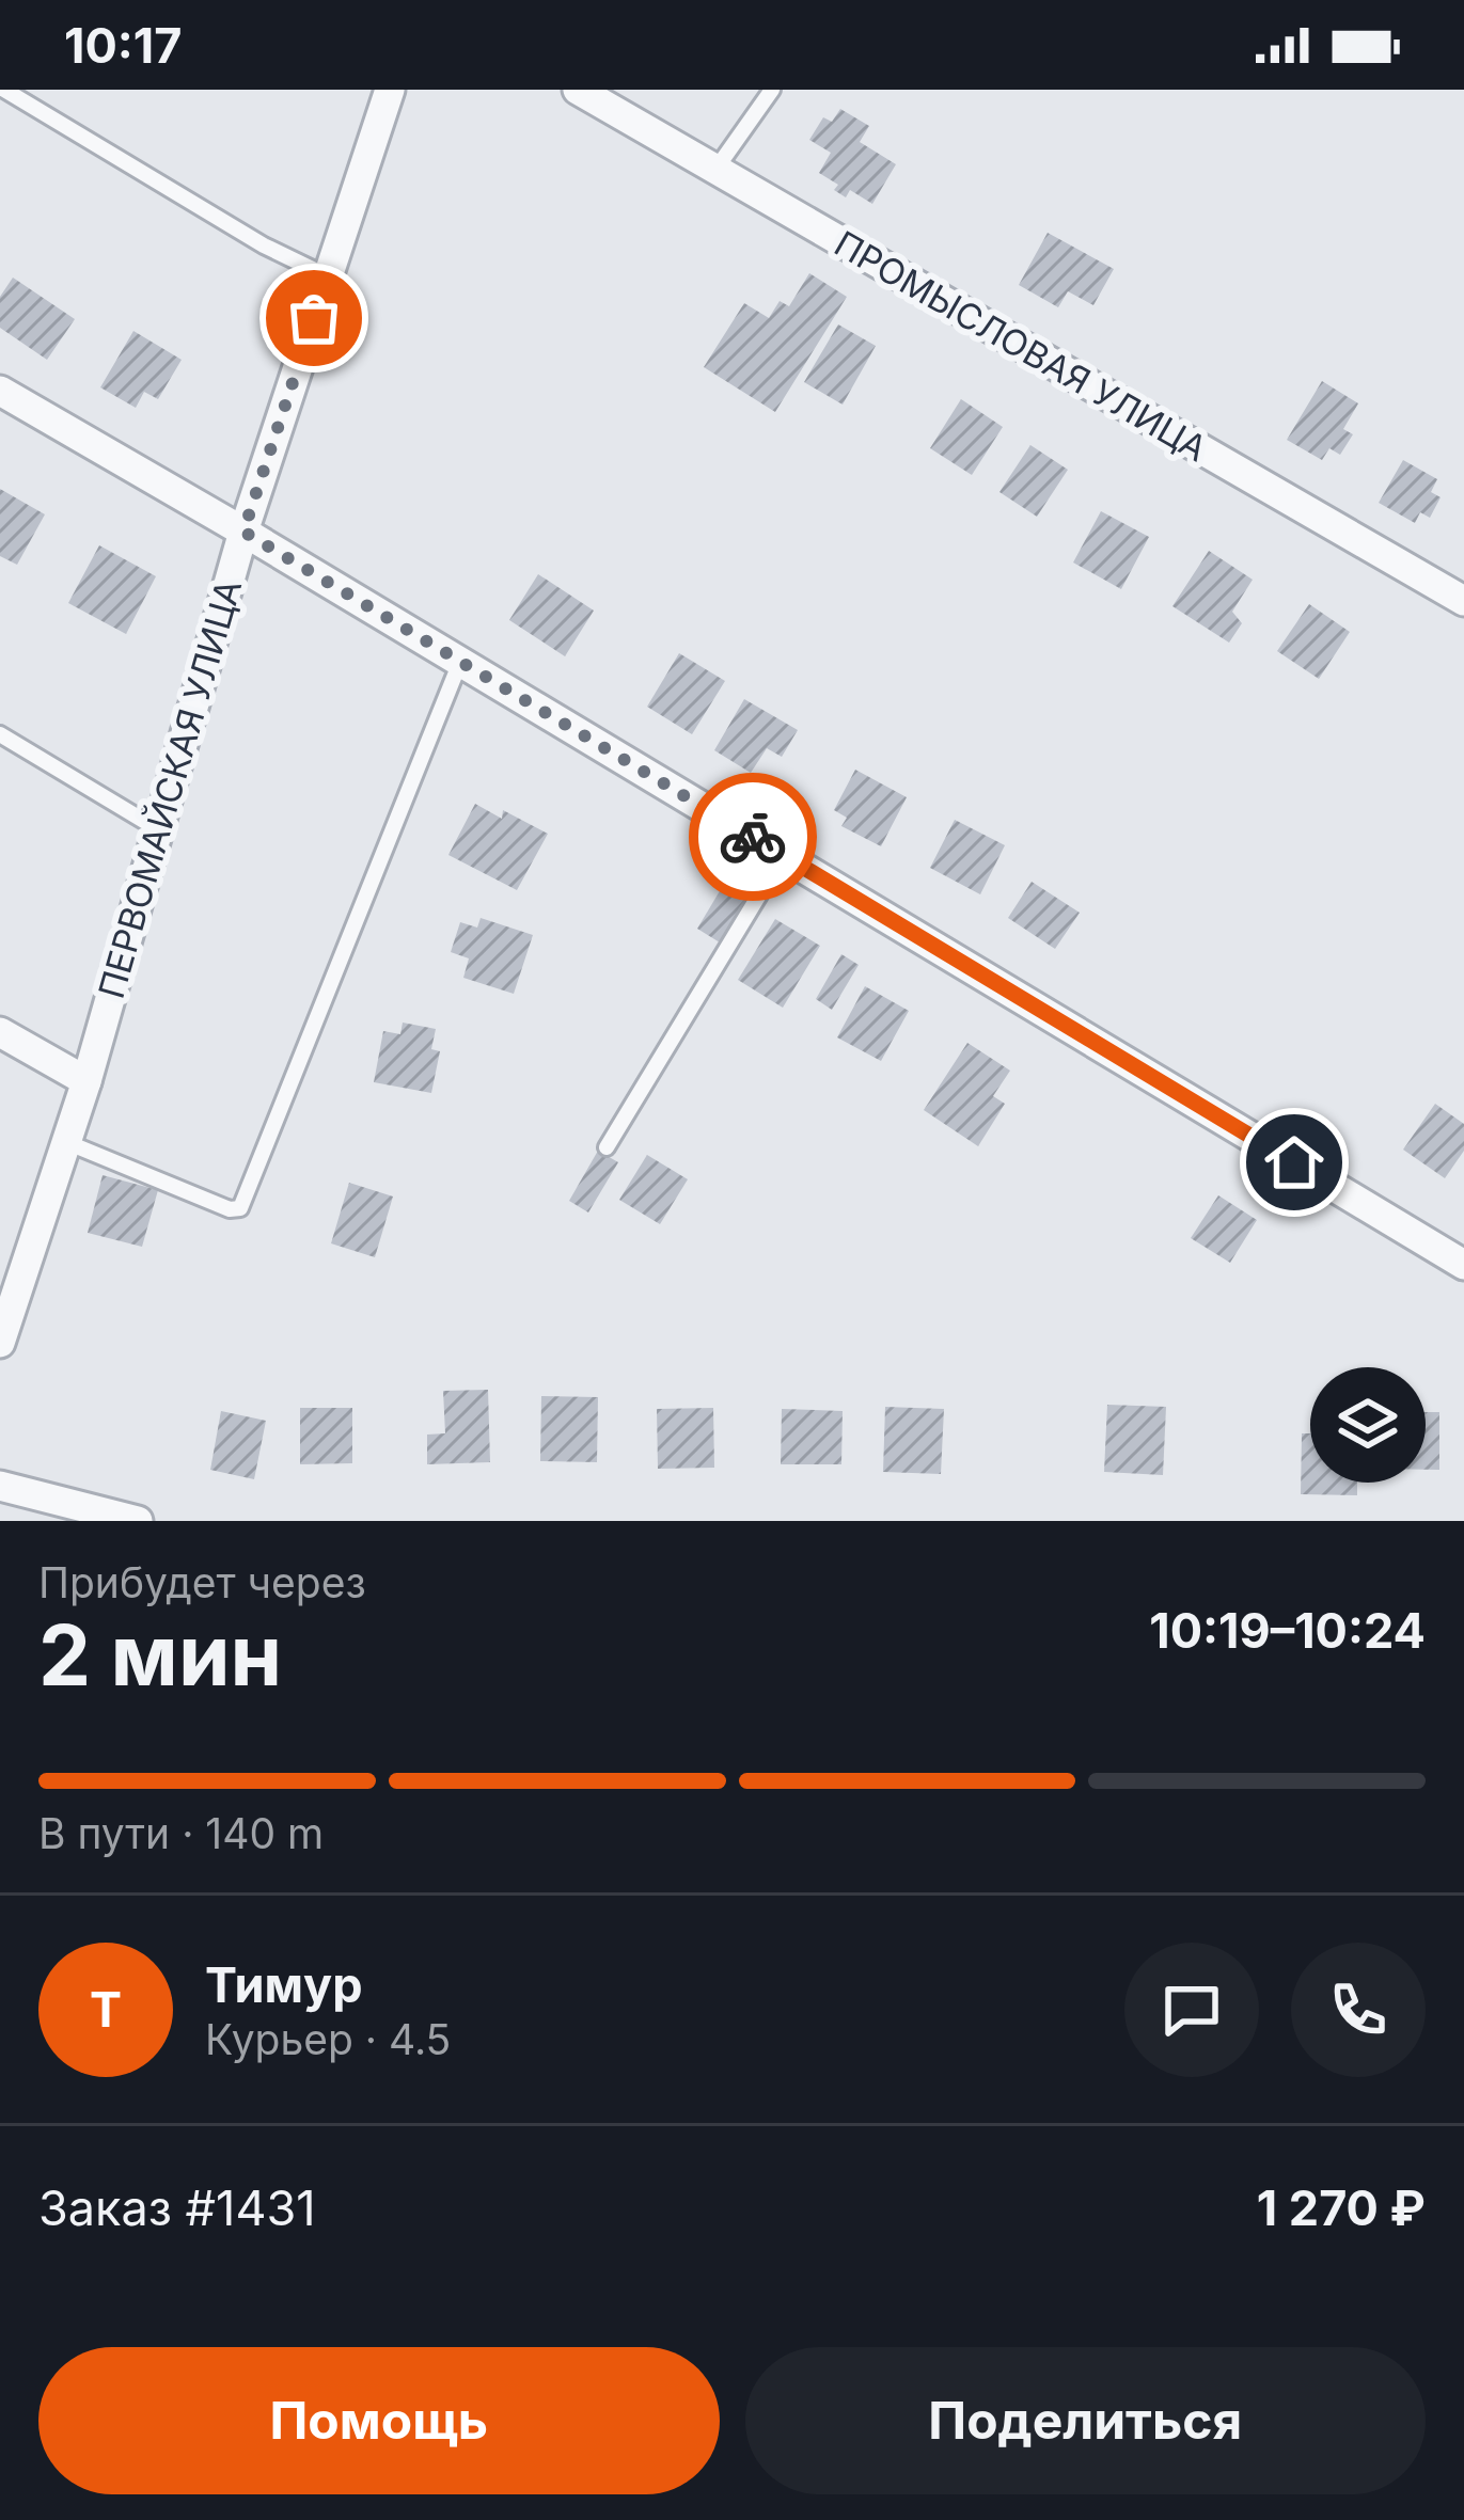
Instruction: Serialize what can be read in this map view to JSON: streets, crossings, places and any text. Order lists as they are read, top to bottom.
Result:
{
  "streets": {
    "street": ["ПРОМЫСЛОВАЯ УЛИЦА", "ПЕРВОМАЙСКАЯ УЛИЦА"]
  },
  "page": {
    "status": "10:17",
    "heading": ["2 мин", "Прибудет через", "10:19–10:24"],
    "panel": [
      "Тимур",
      "Курьер · 4.5",
      "Заказ #1431",
      "1 270 ₽"
    ],
    "bar": "В пути · 140 m",
    "round": "Т",
    "buttons": ["Помощь", "Поделиться"]
  }
}
